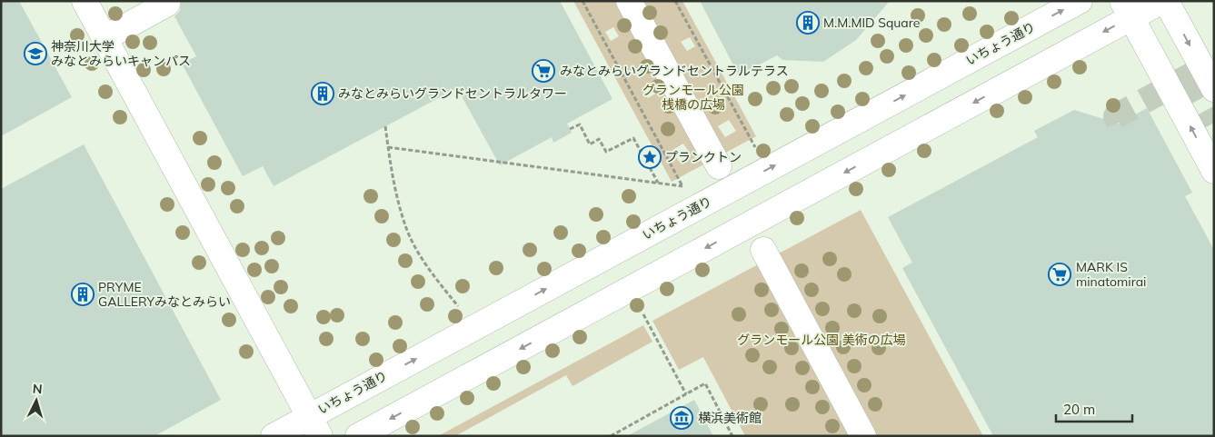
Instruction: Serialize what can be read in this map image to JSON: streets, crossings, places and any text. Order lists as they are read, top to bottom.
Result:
{
  "streets": {
    "street": ["いちょう通り"]
  },
  "parks": ["グランモール公園 桟橋の広場", "グランモール公園 美術の広場"],
  "places": {
    "building": ["M.M.MID Square", "みなとみらいグランドセントラルタワー", "PRYME GALLERYみなとみらい"],
    "school or university": ["神奈川大学 みなとみらいキャンパス"],
    "supermarket": ["みなとみらいグランドセントラルテラス", "MARK IS minatomirai"],
    "place": ["プランクトン"],
    "museum": ["横浜美術館"]
  },
  "scale_bar": "20 m",
  "north": "top"
}
